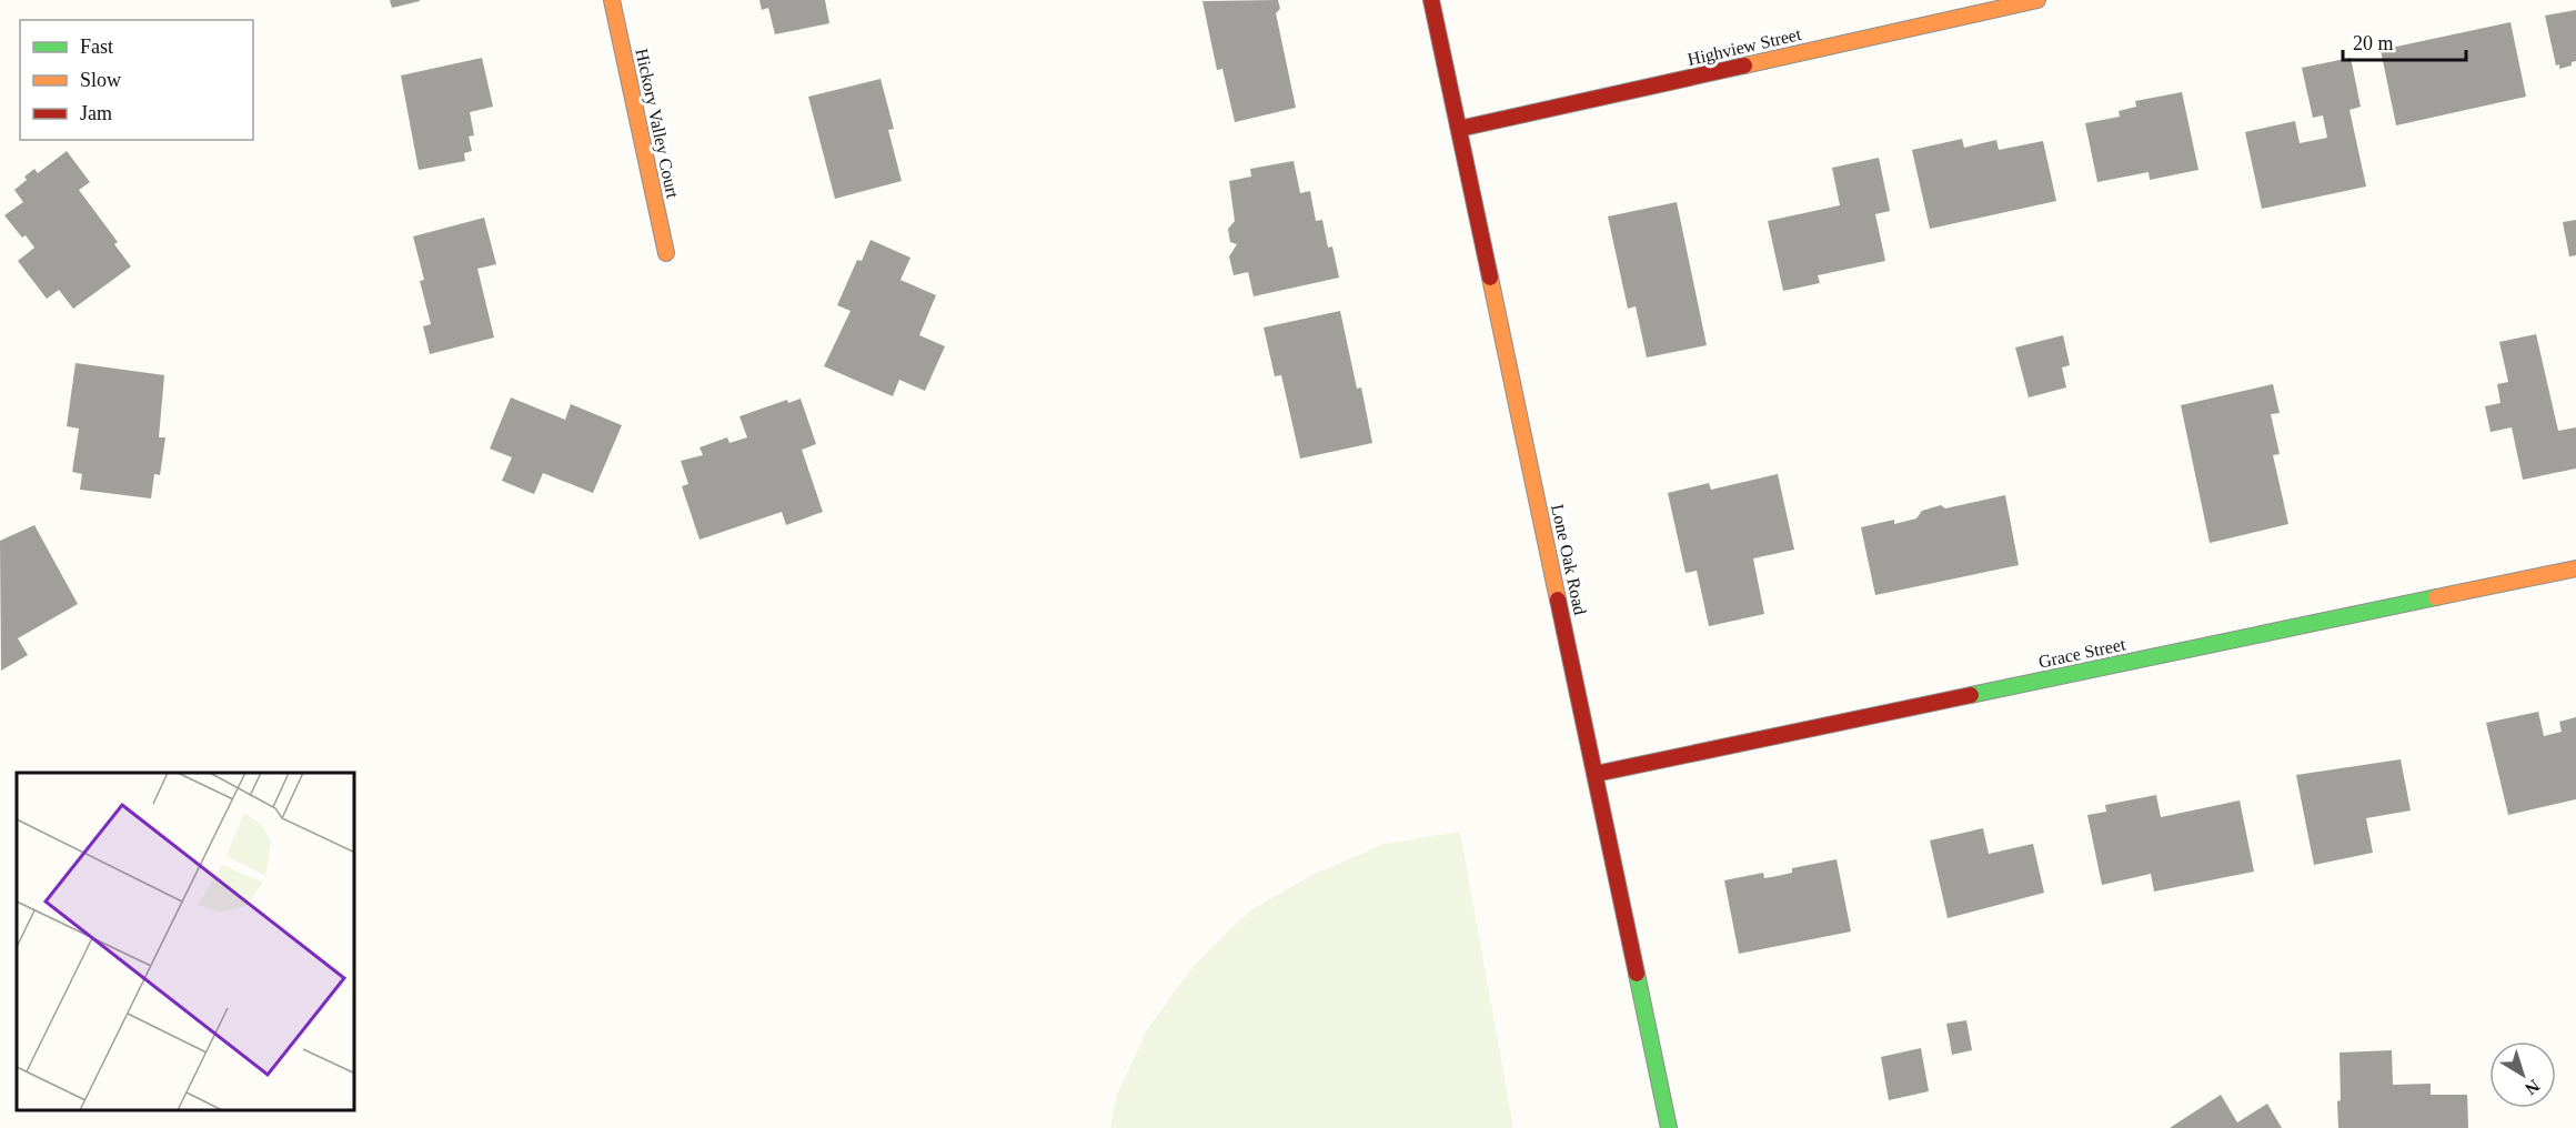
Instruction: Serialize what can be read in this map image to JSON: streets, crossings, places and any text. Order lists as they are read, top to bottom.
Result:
{
  "streets": {
    "street": [
      "Highview Street",
      "Hickory Valley Court",
      "Lone Oak Road",
      "Grace Street"
    ]
  },
  "crossings": [
    ["Highview Street", "Lone Oak Road"],
    ["Lone Oak Road", "Grace Street"]
  ],
  "legend": ["Fast", "Slow", "Jam"],
  "scale_bar": "20 m",
  "north": "bottom right"
}
